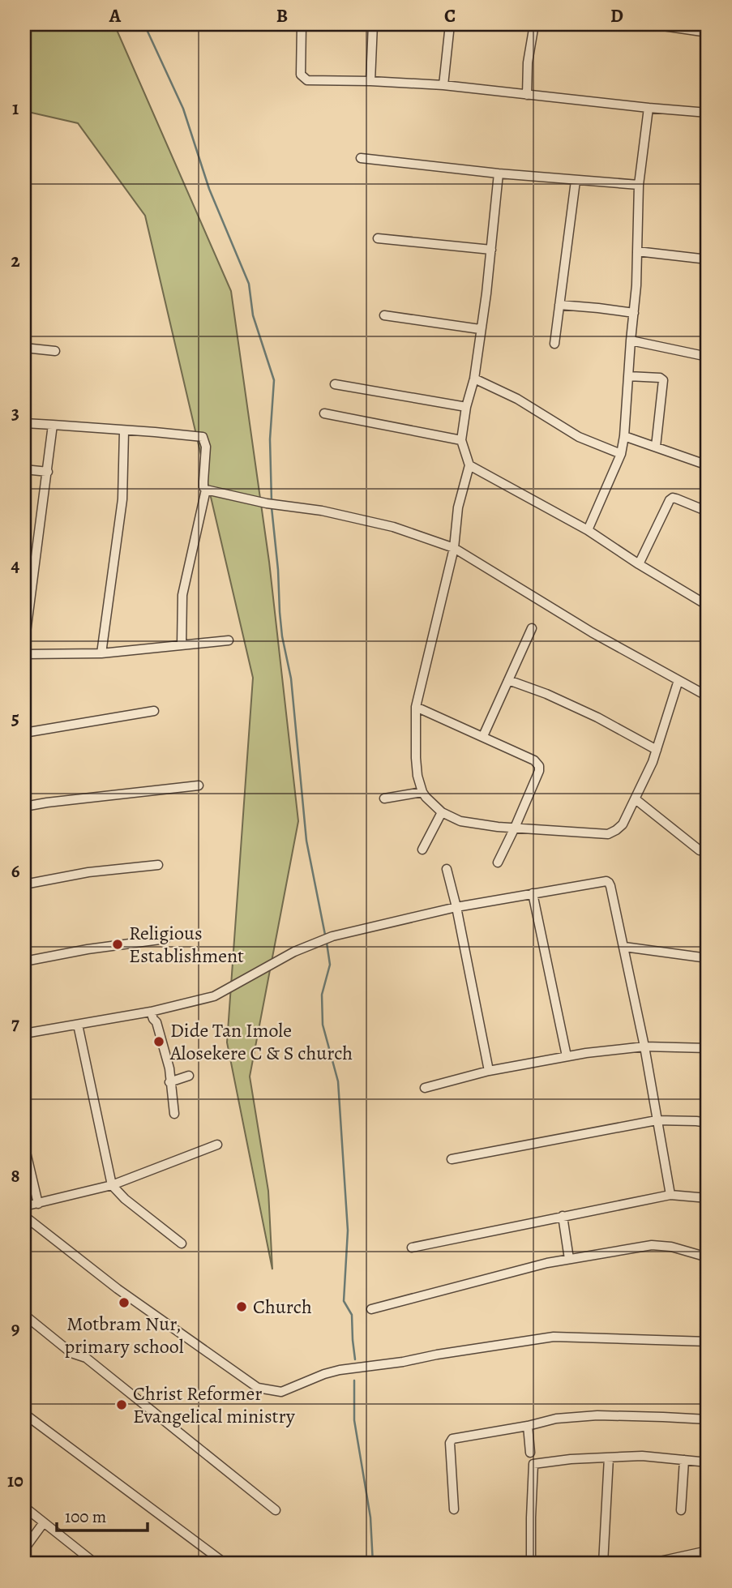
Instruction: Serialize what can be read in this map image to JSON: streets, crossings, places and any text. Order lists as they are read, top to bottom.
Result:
{
  "places": [
    "Religious Establishment",
    "Dide Tan Imole Alosekere C & S church",
    "Motbram Nur, primary school",
    "Church",
    "Christ Reformer Evangelical ministry"
  ],
  "scale_bar": "100 m",
  "grid": {
    "columns": [
      "A",
      "B",
      "C",
      "D"
    ],
    "rows": [
      "1",
      "2",
      "3",
      "4",
      "5",
      "6",
      "7",
      "8",
      "9",
      "10"
    ]
  }
}
